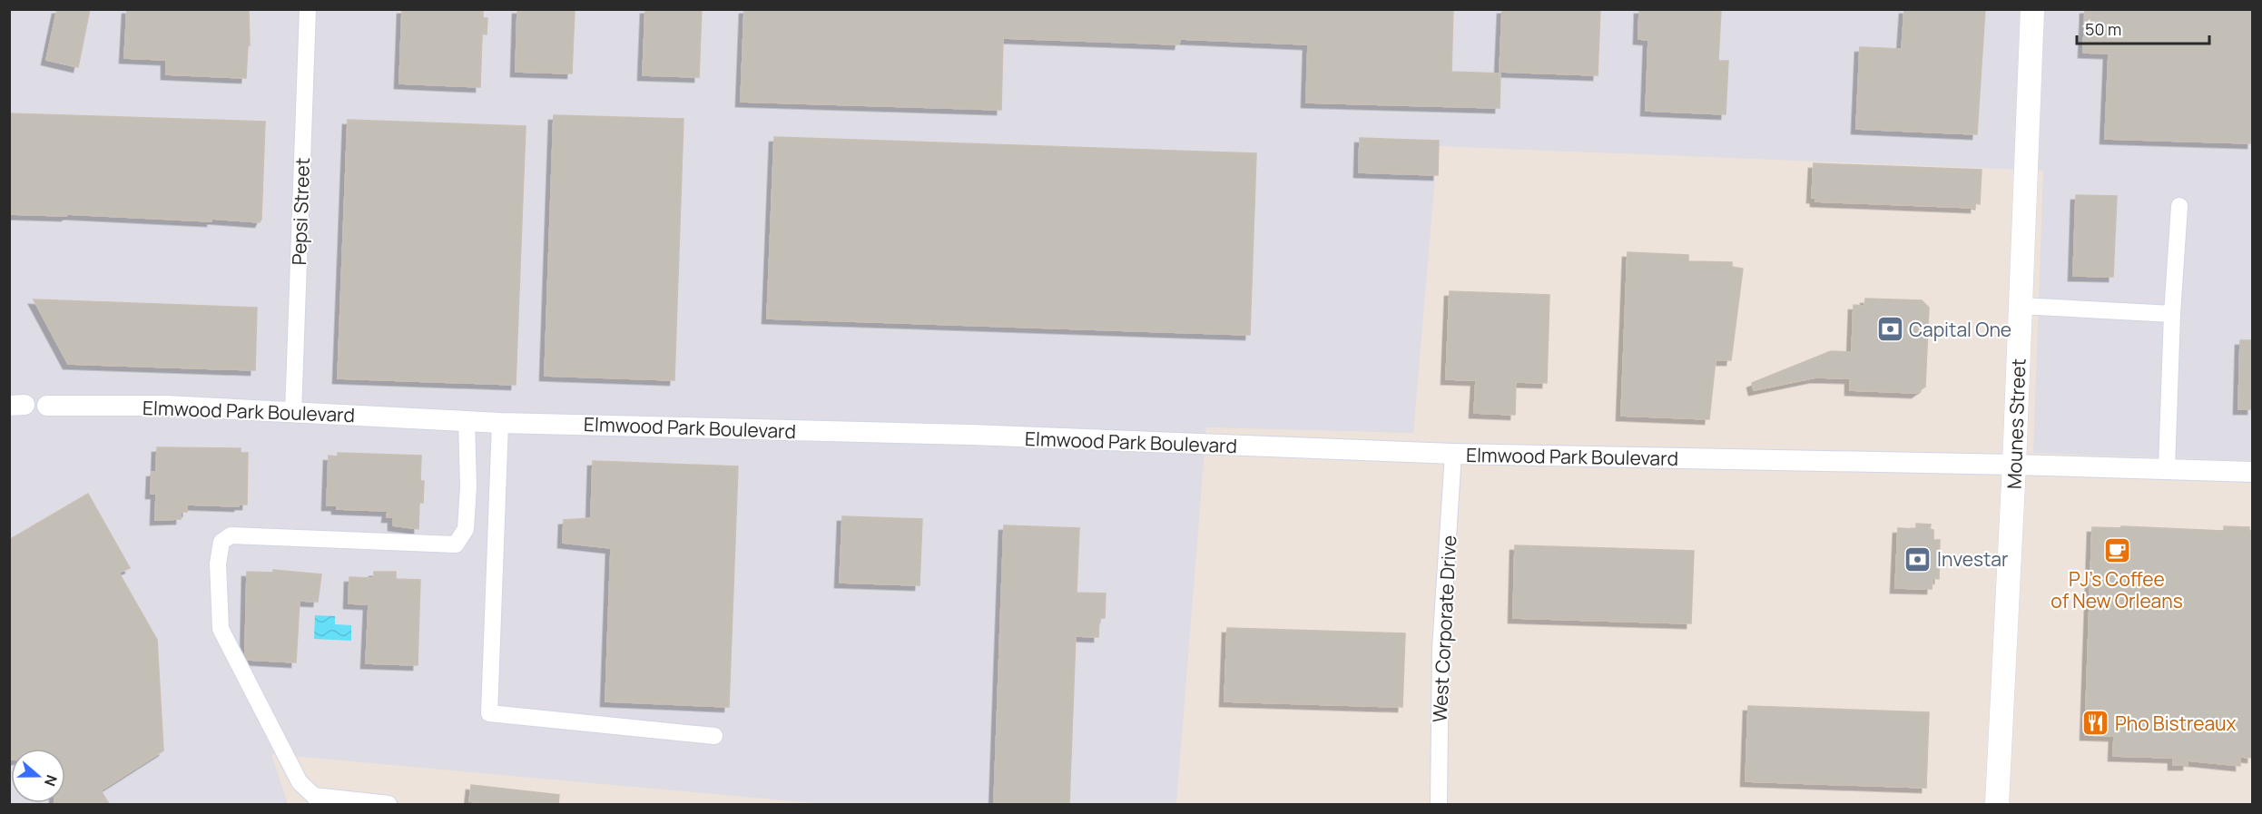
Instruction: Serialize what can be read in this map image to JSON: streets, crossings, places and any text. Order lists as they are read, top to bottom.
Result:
{
  "streets": {
    "main road": ["Mounes Street"],
    "street": ["Pepsi Street", "Elmwood Park Boulevard", "West Corporate Drive"]
  },
  "crossings": [
    ["Pepsi Street", "Elmwood Park Boulevard"],
    ["Elmwood Park Boulevard", "Mounes Street"],
    ["Elmwood Park Boulevard", "West Corporate Drive"]
  ],
  "places": {
    "bank": ["Capital One", "Investar"],
    "cafe": ["PJ's Coffee of New Orleans"],
    "restaurant": ["Pho Bistreaux"]
  },
  "scale_bar": "50 m",
  "north": "right"
}
